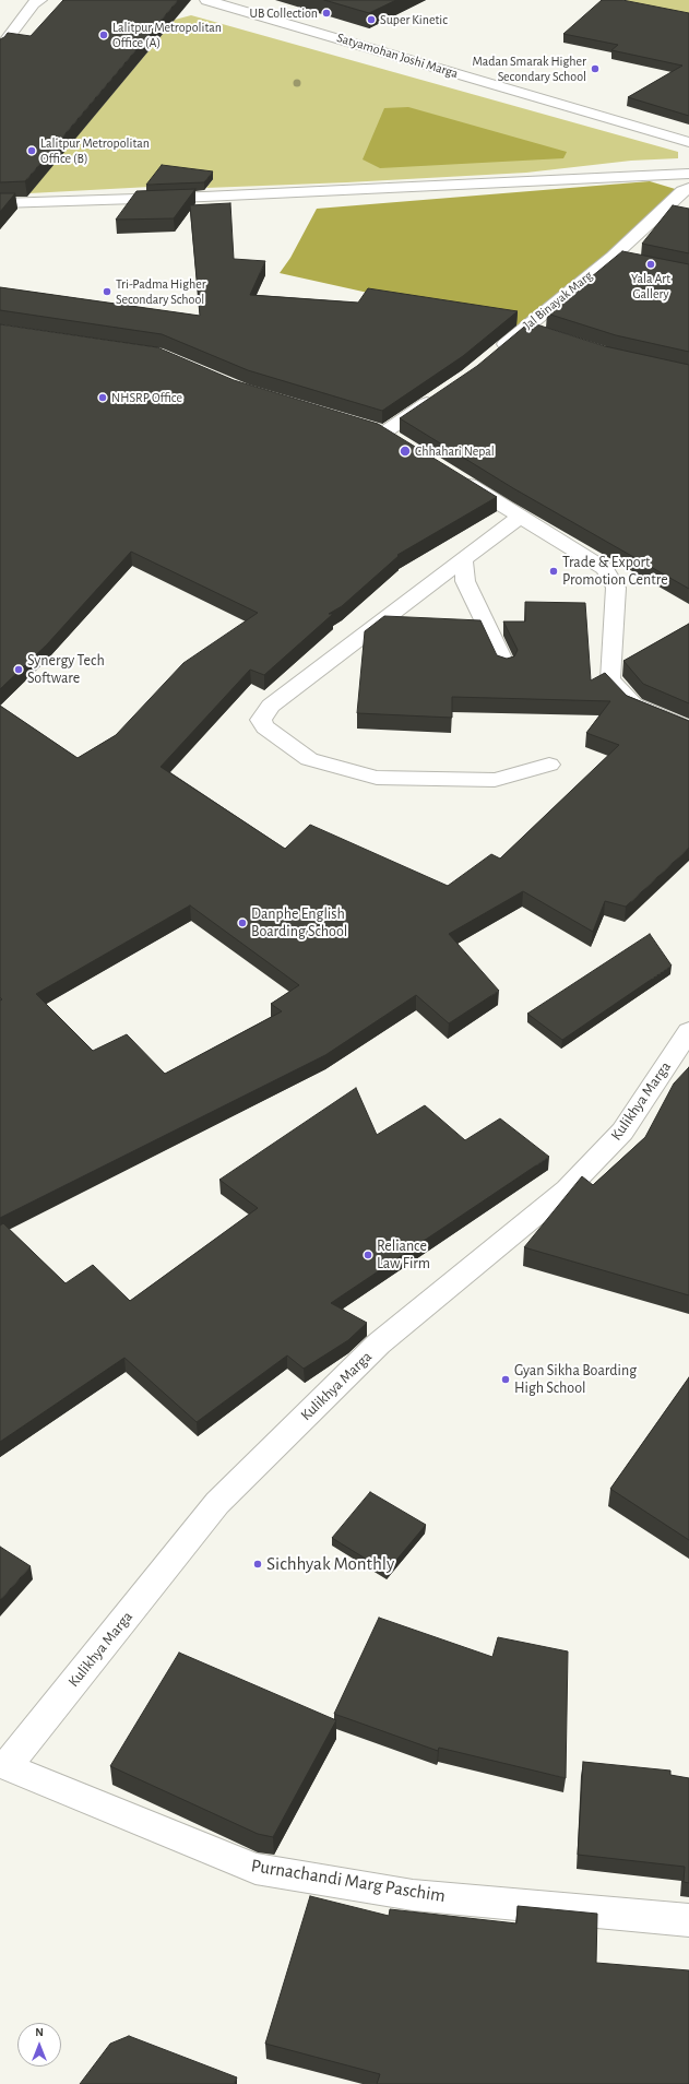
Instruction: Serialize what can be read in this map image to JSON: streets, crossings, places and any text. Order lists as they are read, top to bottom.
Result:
{
  "streets": {
    "street": [
      "Satyamohan Joshi Marga",
      "Jal Binayak Marg",
      "Kulikhya Marga",
      "Purnachandi Marg Paschim"
    ]
  },
  "crossings": [
    ["Kulikhya Marga", "Purnachandi Marg Paschim"]
  ],
  "places": [
    "UB Collection",
    "Super Kinetic",
    "Lalitpur Metropolitan Office (A)",
    "Madan Smarak Higher Secondary School",
    "Lalitpur Metropolitan Office (B)",
    "Yala Art Gallery",
    "Tri-Padma Higher Secondary School",
    "NHSRP Office",
    "Chhahari Nepal",
    "Trade & Export Promotion Centre",
    "Synergy Tech Software",
    "Danphe English Boarding School",
    "Reliance Law Firm",
    "Gyan Sikha Boarding High School",
    "Sichhyak Monthly"
  ],
  "north": "top"
}
